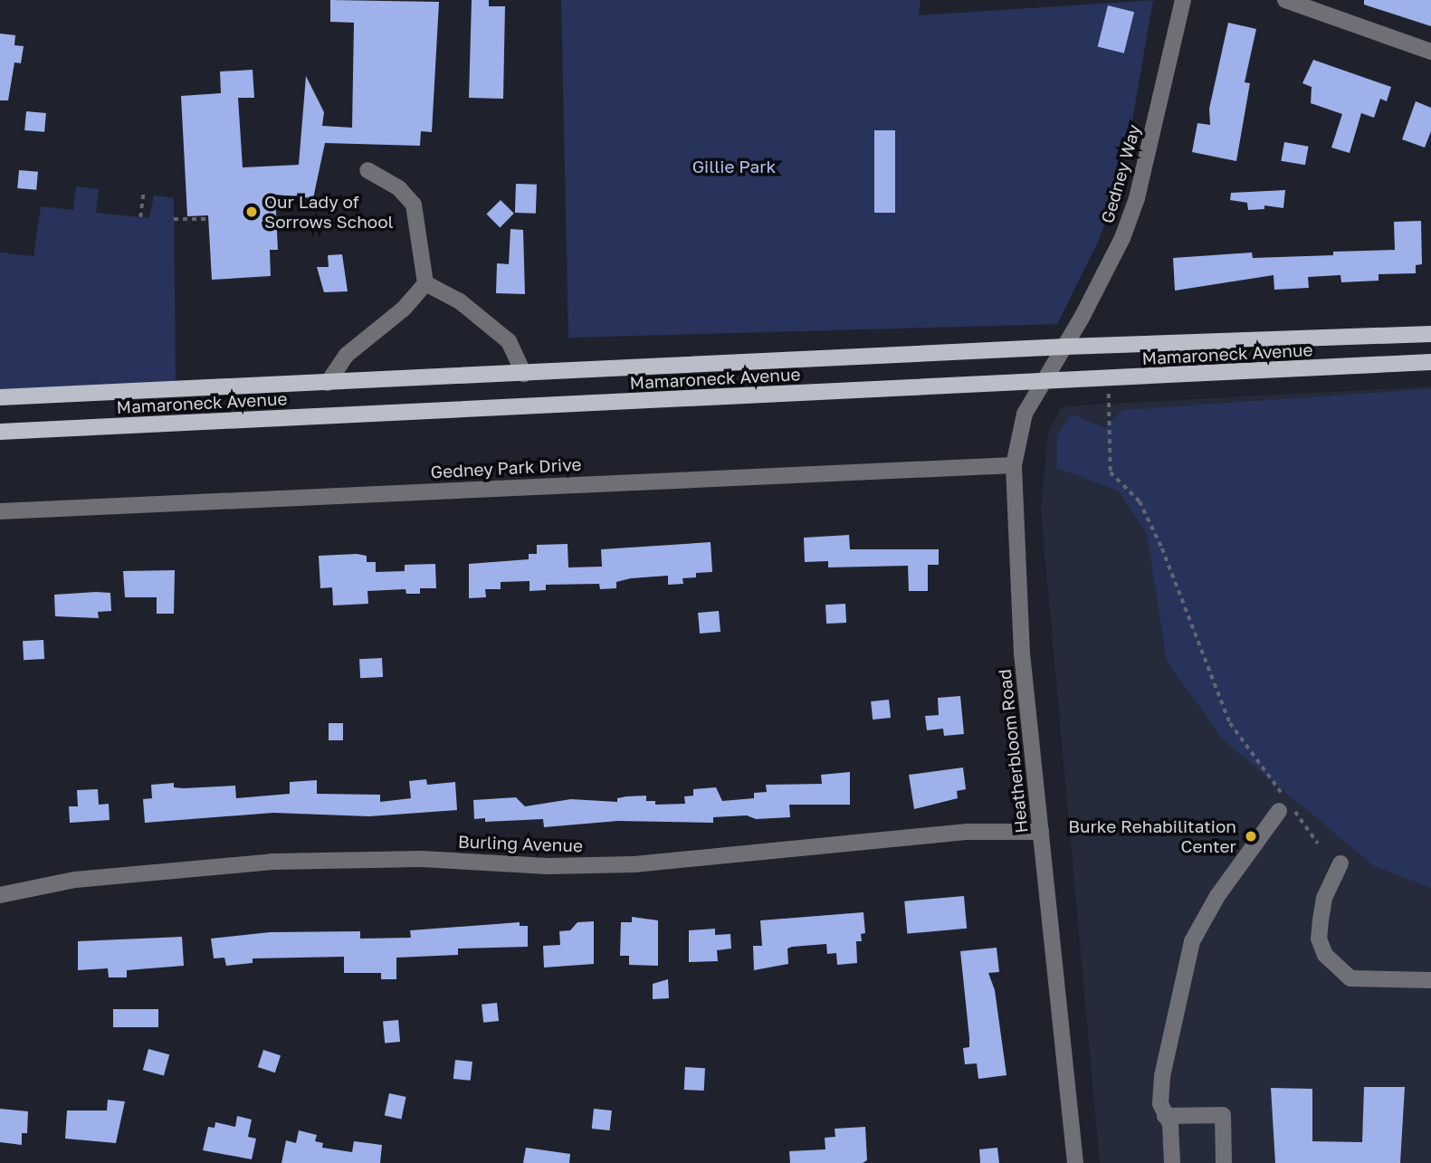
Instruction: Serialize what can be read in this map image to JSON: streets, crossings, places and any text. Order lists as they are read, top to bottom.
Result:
{
  "streets": {
    "main road": ["Mamaroneck Avenue"],
    "street": [
      "Gedney Way",
      "Gedney Park Drive",
      "Heatherbloom Road",
      "Burling Avenue"
    ]
  },
  "crossings": [
    ["Gedney Way", "Mamaroneck Avenue"],
    ["Gedney Way", "Heatherbloom Road"],
    ["Mamaroneck Avenue", "Heatherbloom Road"],
    ["Gedney Park Drive", "Heatherbloom Road"],
    ["Heatherbloom Road", "Burling Avenue"]
  ],
  "parks": ["Gillie Park"],
  "places": ["Our Lady of Sorrows School", "Burke Rehabilitation Center"]
}
